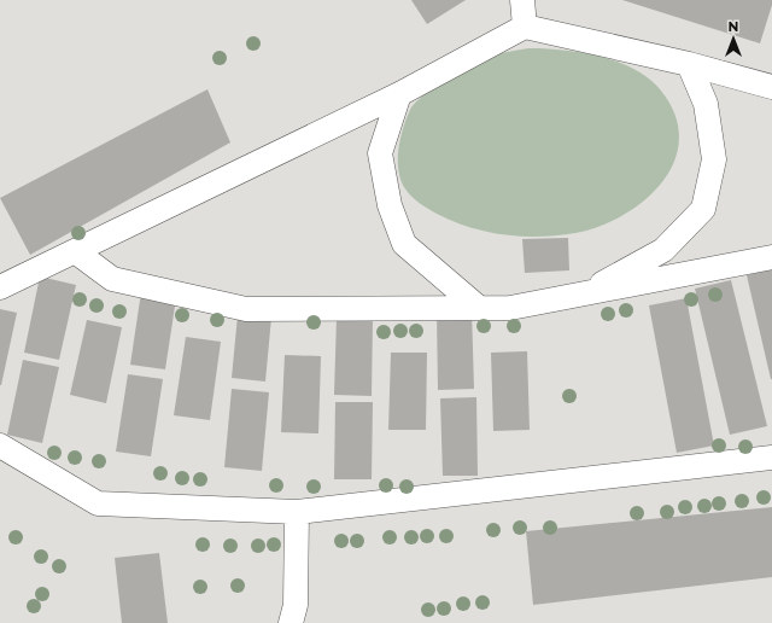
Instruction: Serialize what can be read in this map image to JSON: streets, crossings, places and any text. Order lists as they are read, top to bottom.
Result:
{
  "north": "top"
}
